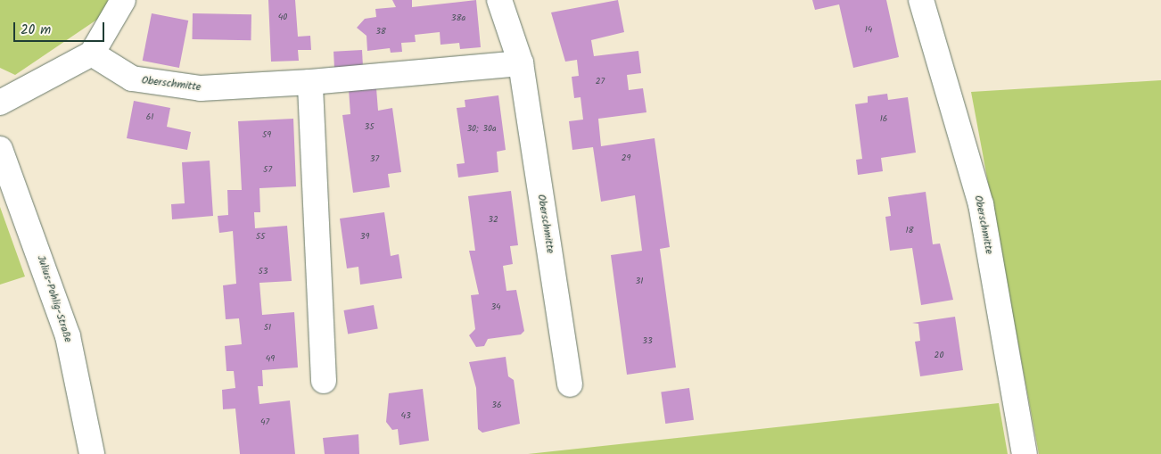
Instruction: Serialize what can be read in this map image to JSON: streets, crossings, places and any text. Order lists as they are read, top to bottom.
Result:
{
  "streets": {
    "street": ["Oberschmitte", "Julius-Pohlig-Straße"]
  },
  "house_numbers": [
    "40",
    "38a",
    "14",
    "38",
    "27",
    "61",
    "16",
    "35",
    "30; 30a",
    "59",
    "29",
    "37",
    "57",
    "32",
    "18",
    "55",
    "39",
    "53",
    "31",
    "34",
    "51",
    "33",
    "20",
    "49",
    "36",
    "43",
    "47"
  ],
  "scale_bar": "20 m"
}
